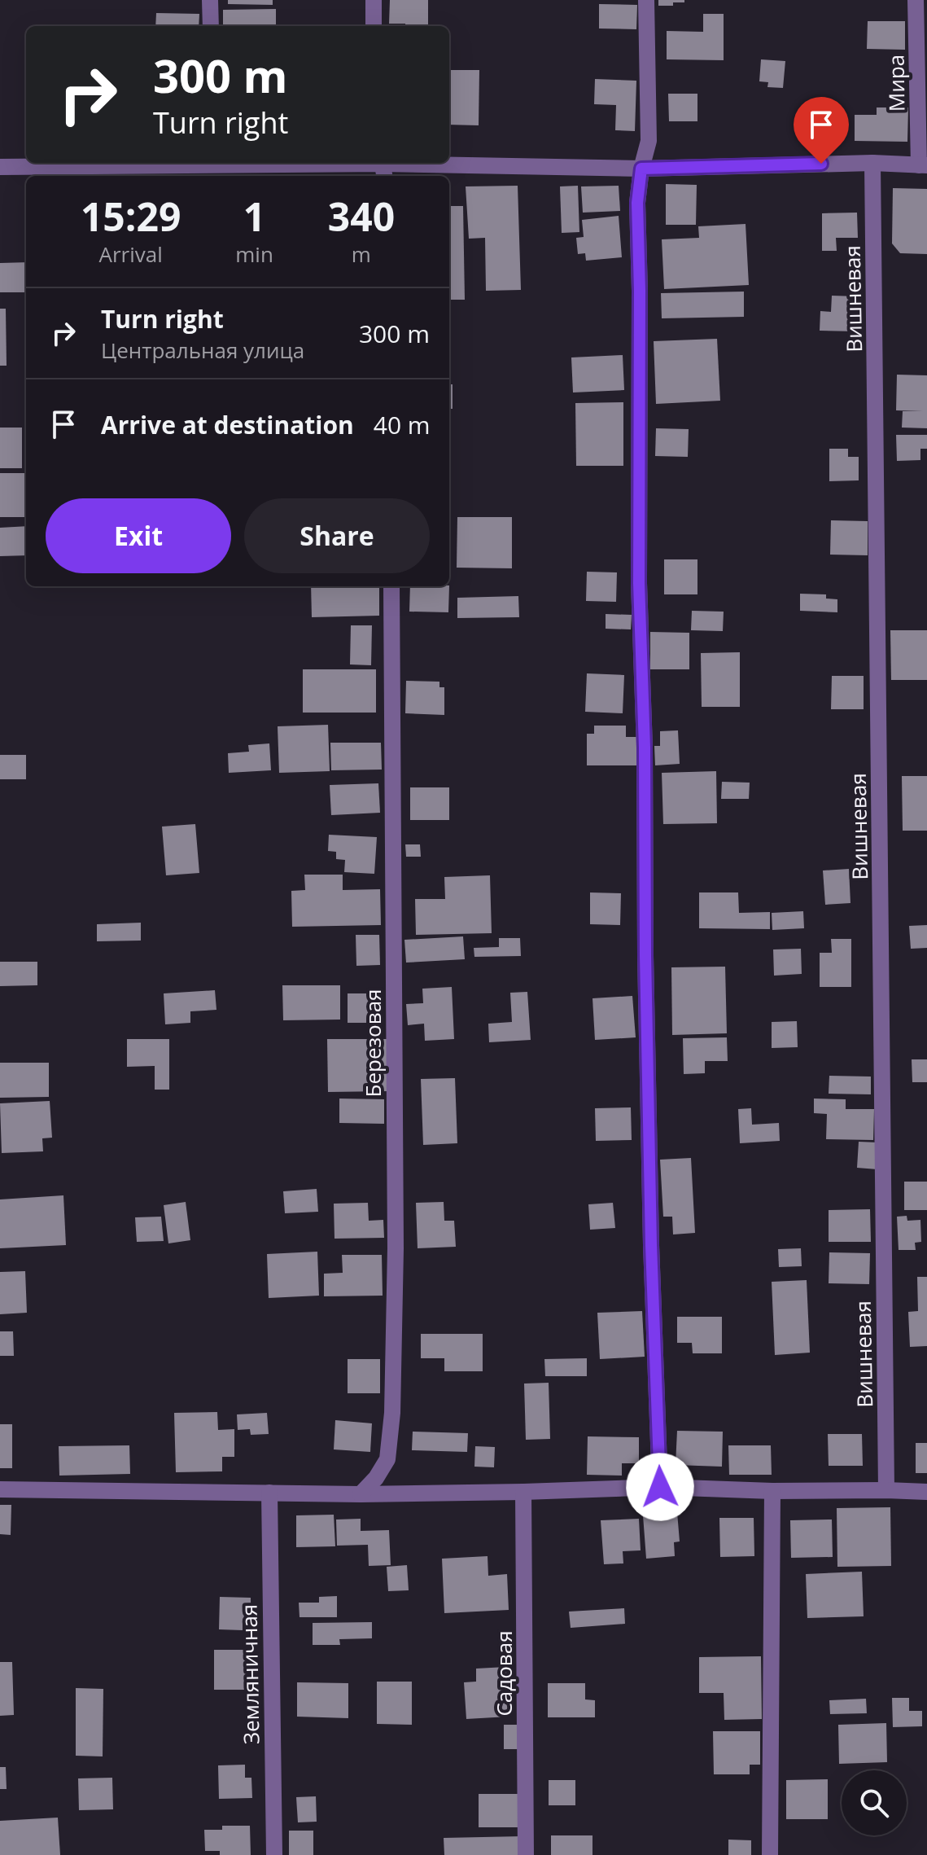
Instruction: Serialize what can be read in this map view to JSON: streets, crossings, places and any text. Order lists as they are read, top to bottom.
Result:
{
  "streets": {
    "street": [
      "Мира",
      "Вишневая",
      "Березовая",
      "Садовая",
      "Земляничная"
    ]
  },
  "page": {
    "turn": ["300 m", "Turn right"],
    "eta": [
      "15:29",
      "Arrival",
      "1",
      "min",
      "340",
      "m"
    ],
    "list": [
      {
        "name": "Turn right",
        "note": "Центральная улица",
        "value": "300 m"
      },
      {
        "name": "Arrive at destination",
        "value": "40 m"
      }
    ],
    "buttons": ["Exit", "Share"]
  }
}
